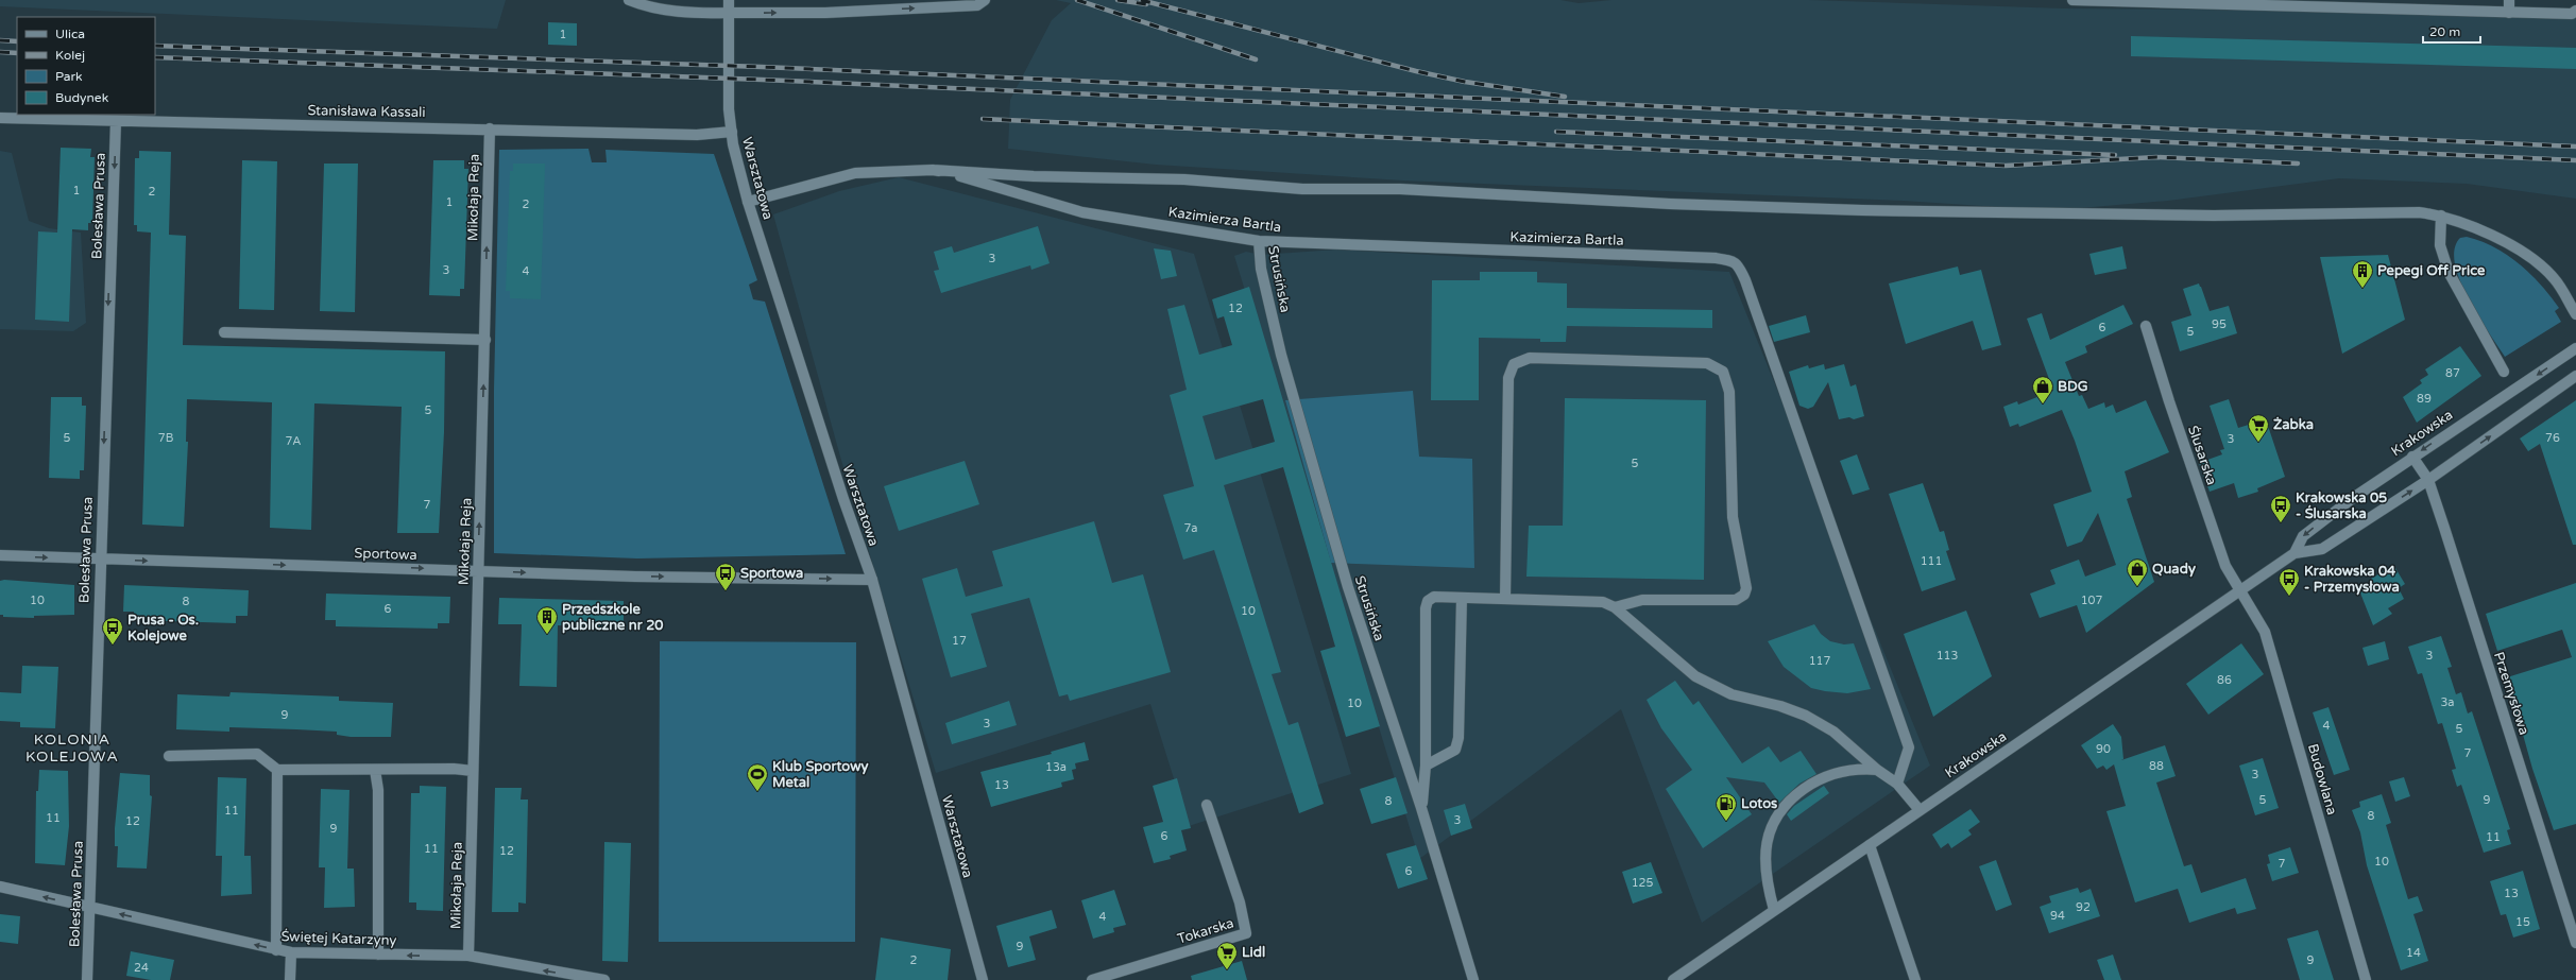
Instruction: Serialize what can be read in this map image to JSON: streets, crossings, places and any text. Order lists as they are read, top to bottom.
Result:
{
  "streets": {
    "street": [
      "Stanisława Kassali",
      "Warsztatowa",
      "Mikołaja Reja",
      "Bolesława Prusa",
      "Kazimierza Bartla",
      "Strusińska",
      "Krakowska",
      "Ślusarska",
      "Sportowa",
      "Przemysłowa",
      "Budowlana",
      "Tokarska",
      "Świętej Katarzyny"
    ]
  },
  "crossings": [
    ["Stanisława Kassali", "Warsztatowa"],
    ["Stanisława Kassali", "Mikołaja Reja"],
    ["Stanisława Kassali", "Bolesława Prusa"],
    ["Warsztatowa", "Kazimierza Bartla"],
    ["Warsztatowa", "Sportowa"],
    ["Mikołaja Reja", "Sportowa"],
    ["Mikołaja Reja", "Świętej Katarzyny"],
    ["Bolesława Prusa", "Sportowa"],
    ["Bolesława Prusa", "Świętej Katarzyny"],
    ["Kazimierza Bartla", "Strusińska"],
    ["Krakowska", "Ślusarska"],
    ["Krakowska", "Przemysłowa"],
    ["Krakowska", "Budowlana"],
    ["Ślusarska", "Budowlana"]
  ],
  "one_way": [
    "Mikołaja Reja",
    "Bolesława Prusa",
    "Sportowa",
    "Świętej Katarzyny"
  ],
  "districts": ["KOLONIA KOLEJOWA"],
  "places": {
    "building": ["Pepegi Off Price", "Przedszkole publiczne nr 20"],
    "shop": ["BDG", "Quady"],
    "supermarket": ["Żabka", "Lidl"],
    "bus stop": [
      "Krakowska 05 - Ślusarska",
      "Sportowa",
      "Krakowska 04 - Przemysłowa",
      "Prusa - Os. Kolejowe"
    ],
    "sports": ["Klub Sportowy Metal"],
    "fuel station": ["Lotos"]
  },
  "house_numbers": [
    "1",
    "1",
    "2",
    "1",
    "2",
    "3",
    "3",
    "4",
    "12",
    "95",
    "6",
    "5",
    "87",
    "89",
    "5",
    "5",
    "7B",
    "76",
    "3",
    "7A",
    "5",
    "7",
    "7a",
    "111",
    "10",
    "107",
    "8",
    "6",
    "10",
    "17",
    "113",
    "3",
    "117",
    "86",
    "3a",
    "10",
    "9",
    "3",
    "4",
    "5",
    "90",
    "7",
    "88",
    "13a",
    "3",
    "13",
    "5",
    "9",
    "8",
    "11",
    "8",
    "11",
    "3",
    "12",
    "9",
    "6",
    "11",
    "11",
    "12",
    "10",
    "7",
    "6",
    "125",
    "13",
    "92",
    "94",
    "4",
    "15",
    "9",
    "14",
    "2",
    "9",
    "24"
  ],
  "legend": [
    "Ulica",
    "Kolej",
    "Park",
    "Budynek"
  ],
  "scale_bar": "20 m"
}
